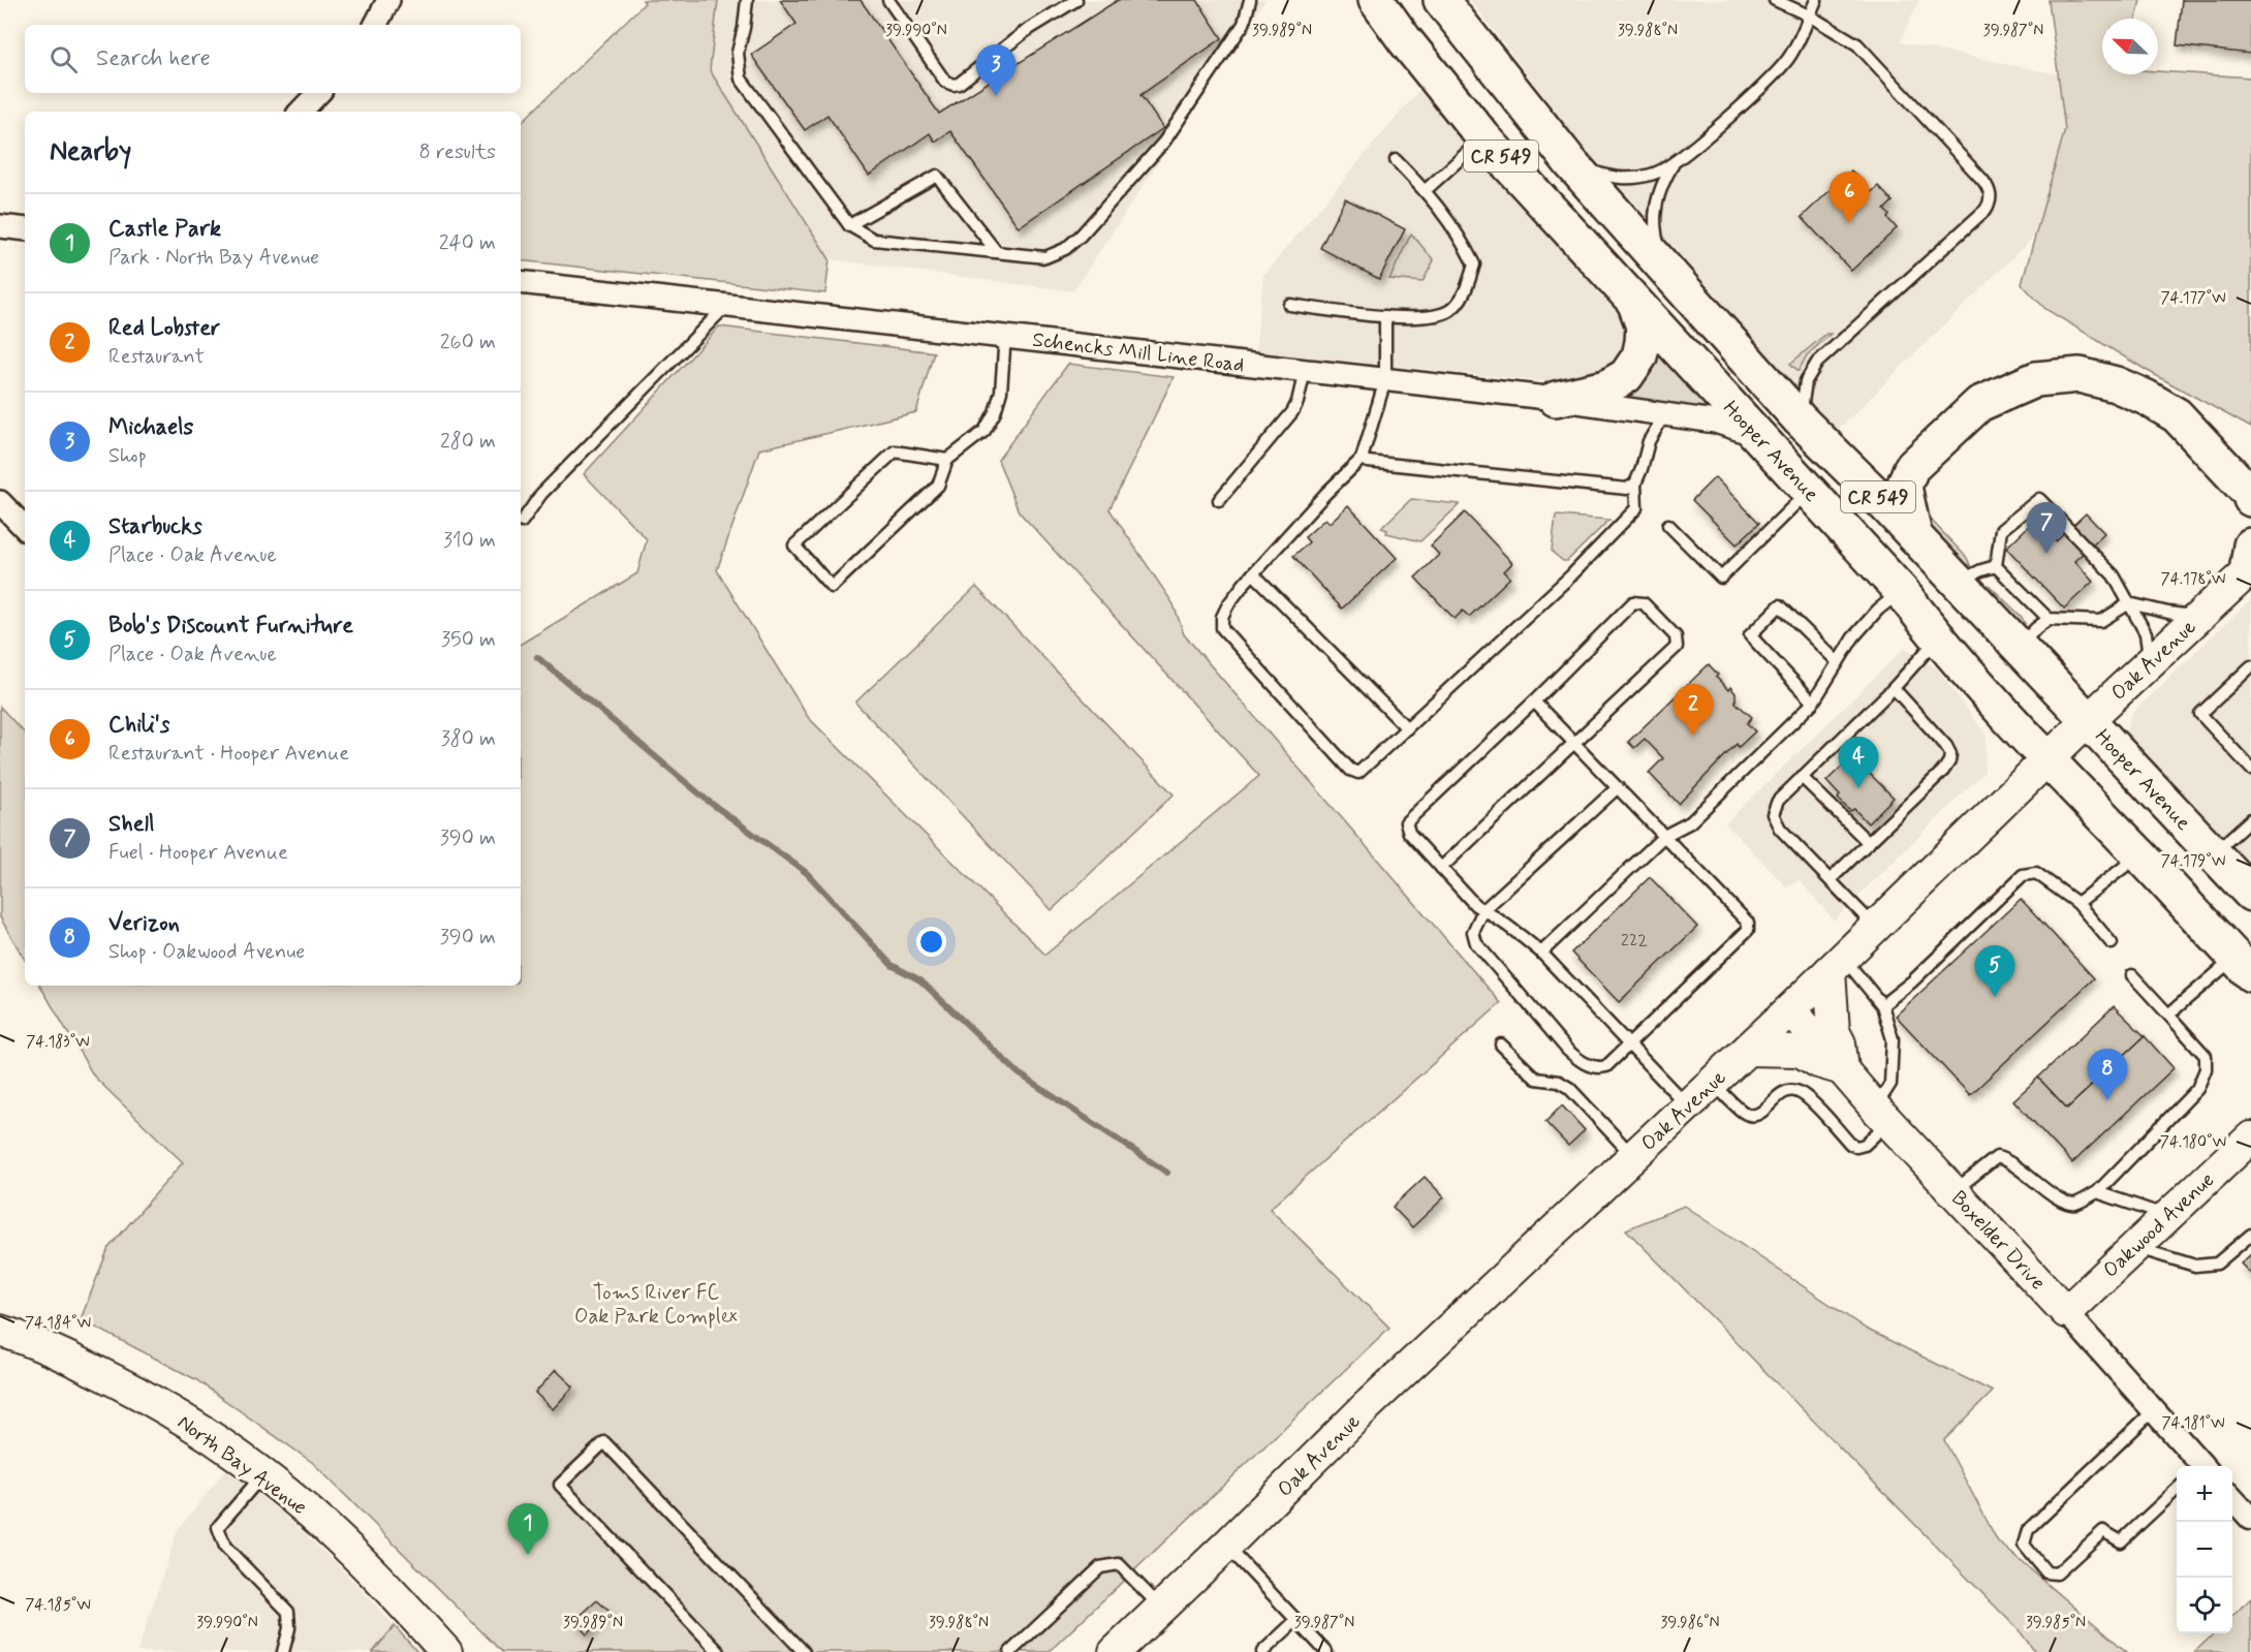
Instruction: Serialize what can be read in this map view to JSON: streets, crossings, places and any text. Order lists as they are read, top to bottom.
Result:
{
  "streets": {
    "main road": ["CR 549", "Hooper Avenue"],
    "street": [
      "Schencks Mill Line Road",
      "Oak Avenue",
      "Oakwood Avenue",
      "Boxelder Drive",
      "North Bay Avenue"
    ]
  },
  "crossings": [
    ["Schencks Mill Line Road", "Hooper Avenue"],
    ["Hooper Avenue", "Oak Avenue"],
    ["Oak Avenue", "Boxelder Drive"],
    ["Oakwood Avenue", "Boxelder Drive"]
  ],
  "parks": ["Toms River FC Oak Park Complex"],
  "house_numbers": ["222"],
  "north": "top left",
  "page": {
    "search": "Search here",
    "pins": [
      "3",
      "6",
      "7",
      "2",
      "4",
      "5",
      "8",
      "1"
    ],
    "heading": ["Nearby", "8 results"],
    "list": [
      {
        "mark": "1",
        "name": "Castle Park",
        "note": "Park · North Bay Avenue",
        "value": "240 m"
      },
      {
        "mark": "2",
        "name": "Red Lobster",
        "note": "Restaurant",
        "value": "260 m"
      },
      {
        "mark": "3",
        "name": "Michaels",
        "note": "Shop",
        "value": "280 m"
      },
      {
        "mark": "4",
        "name": "Starbucks",
        "note": "Place · Oak Avenue",
        "value": "310 m"
      },
      {
        "mark": "5",
        "name": "Bob's Discount Furniture",
        "note": "Place · Oak Avenue",
        "value": "350 m"
      },
      {
        "mark": "6",
        "name": "Chili's",
        "note": "Restaurant · Hooper Avenue",
        "value": "380 m"
      },
      {
        "mark": "7",
        "name": "Shell",
        "note": "Fuel · Hooper Avenue",
        "value": "390 m"
      },
      {
        "mark": "8",
        "name": "Verizon",
        "note": "Shop · Oakwood Avenue",
        "value": "390 m"
      }
    ],
    "map_buttons": ["+", "−"]
  },
  "coordinates": [
    "39.990°N",
    "39.989°N",
    "39.988°N",
    "39.987°N",
    "74.177°W",
    "74.178°W",
    "74.179°W",
    "74.183°W",
    "74.180°W",
    "74.184°W",
    "74.181°W",
    "74.185°W",
    "39.986°N",
    "39.985°N"
  ]
}
